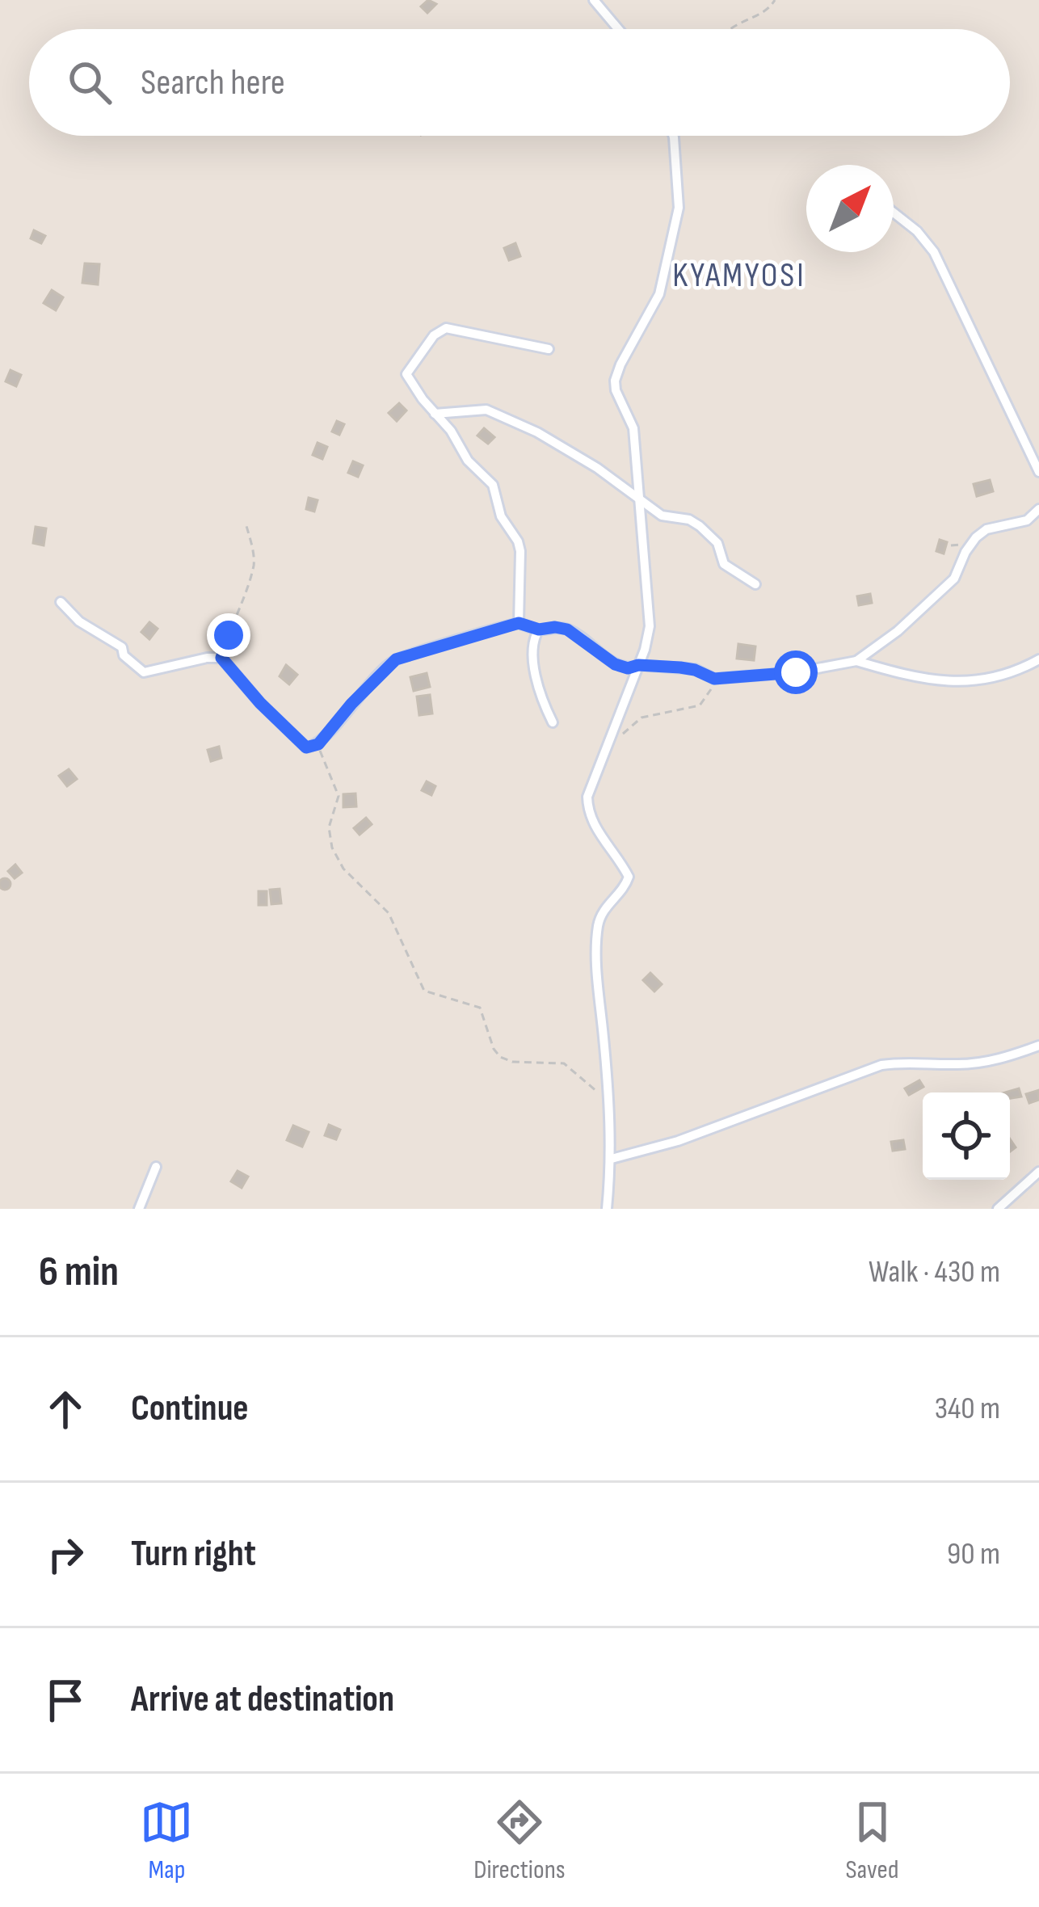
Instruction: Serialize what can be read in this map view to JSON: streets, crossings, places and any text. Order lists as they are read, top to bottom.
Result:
{
  "districts": ["KYAMYOSI"],
  "north": "top right",
  "page": {
    "search": "Search here",
    "heading": ["6 min", "Walk · 430 m"],
    "list": [
      ["Continue", "340 m"],
      ["Turn right", "90 m"],
      "Arrive at destination"
    ],
    "nav": ["Map", "Directions", "Saved"]
  }
}
